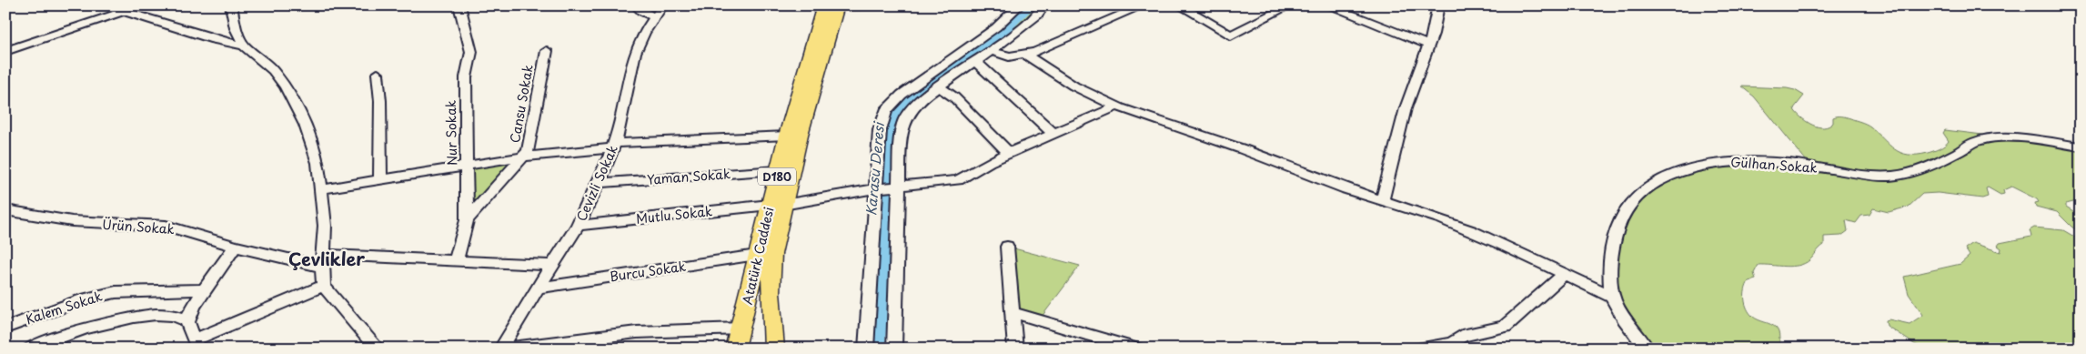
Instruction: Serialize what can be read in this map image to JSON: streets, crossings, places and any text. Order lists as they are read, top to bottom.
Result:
{
  "streets": {
    "highway": ["D180", "Atatürk Caddesi"],
    "street": [
      "Cansu Sokak",
      "Nur Sokak",
      "Gülhan Sokak",
      "Yaman Sokak",
      "Cevizli Sokak",
      "Mutlu Sokak",
      "Ürün Sokak",
      "Burcu Sokak",
      "Kalem Sokak"
    ]
  },
  "crossings": [
    ["Cansu Sokak", "Nur Sokak"],
    ["Nur Sokak", "Ürün Sokak"],
    ["Yaman Sokak", "Cevizli Sokak"],
    ["Yaman Sokak", "Atatürk Caddesi"],
    ["Cevizli Sokak", "Mutlu Sokak"],
    ["Cevizli Sokak", "Ürün Sokak"],
    ["Cevizli Sokak", "Burcu Sokak"],
    ["Mutlu Sokak", "Atatürk Caddesi"],
    ["Atatürk Caddesi", "Burcu Sokak"]
  ],
  "districts": ["Çevlikler"],
  "water": ["Karasu Deresi"]
}
